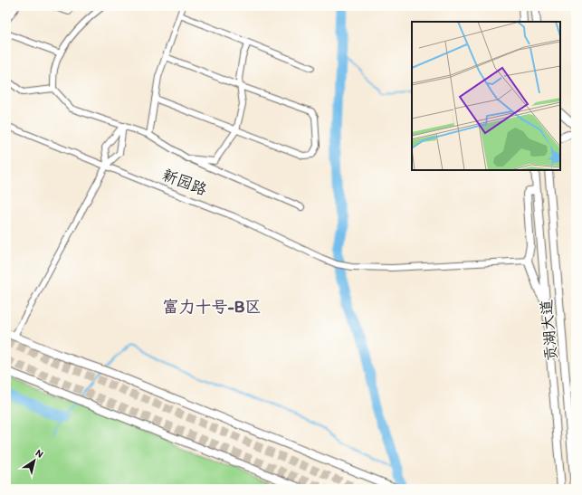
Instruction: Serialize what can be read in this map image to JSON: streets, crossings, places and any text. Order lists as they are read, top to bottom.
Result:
{
  "streets": {
    "main road": ["贡湖大道"],
    "street": ["新园路"]
  },
  "districts": ["富力十号-B区"],
  "north": "top right"
}
